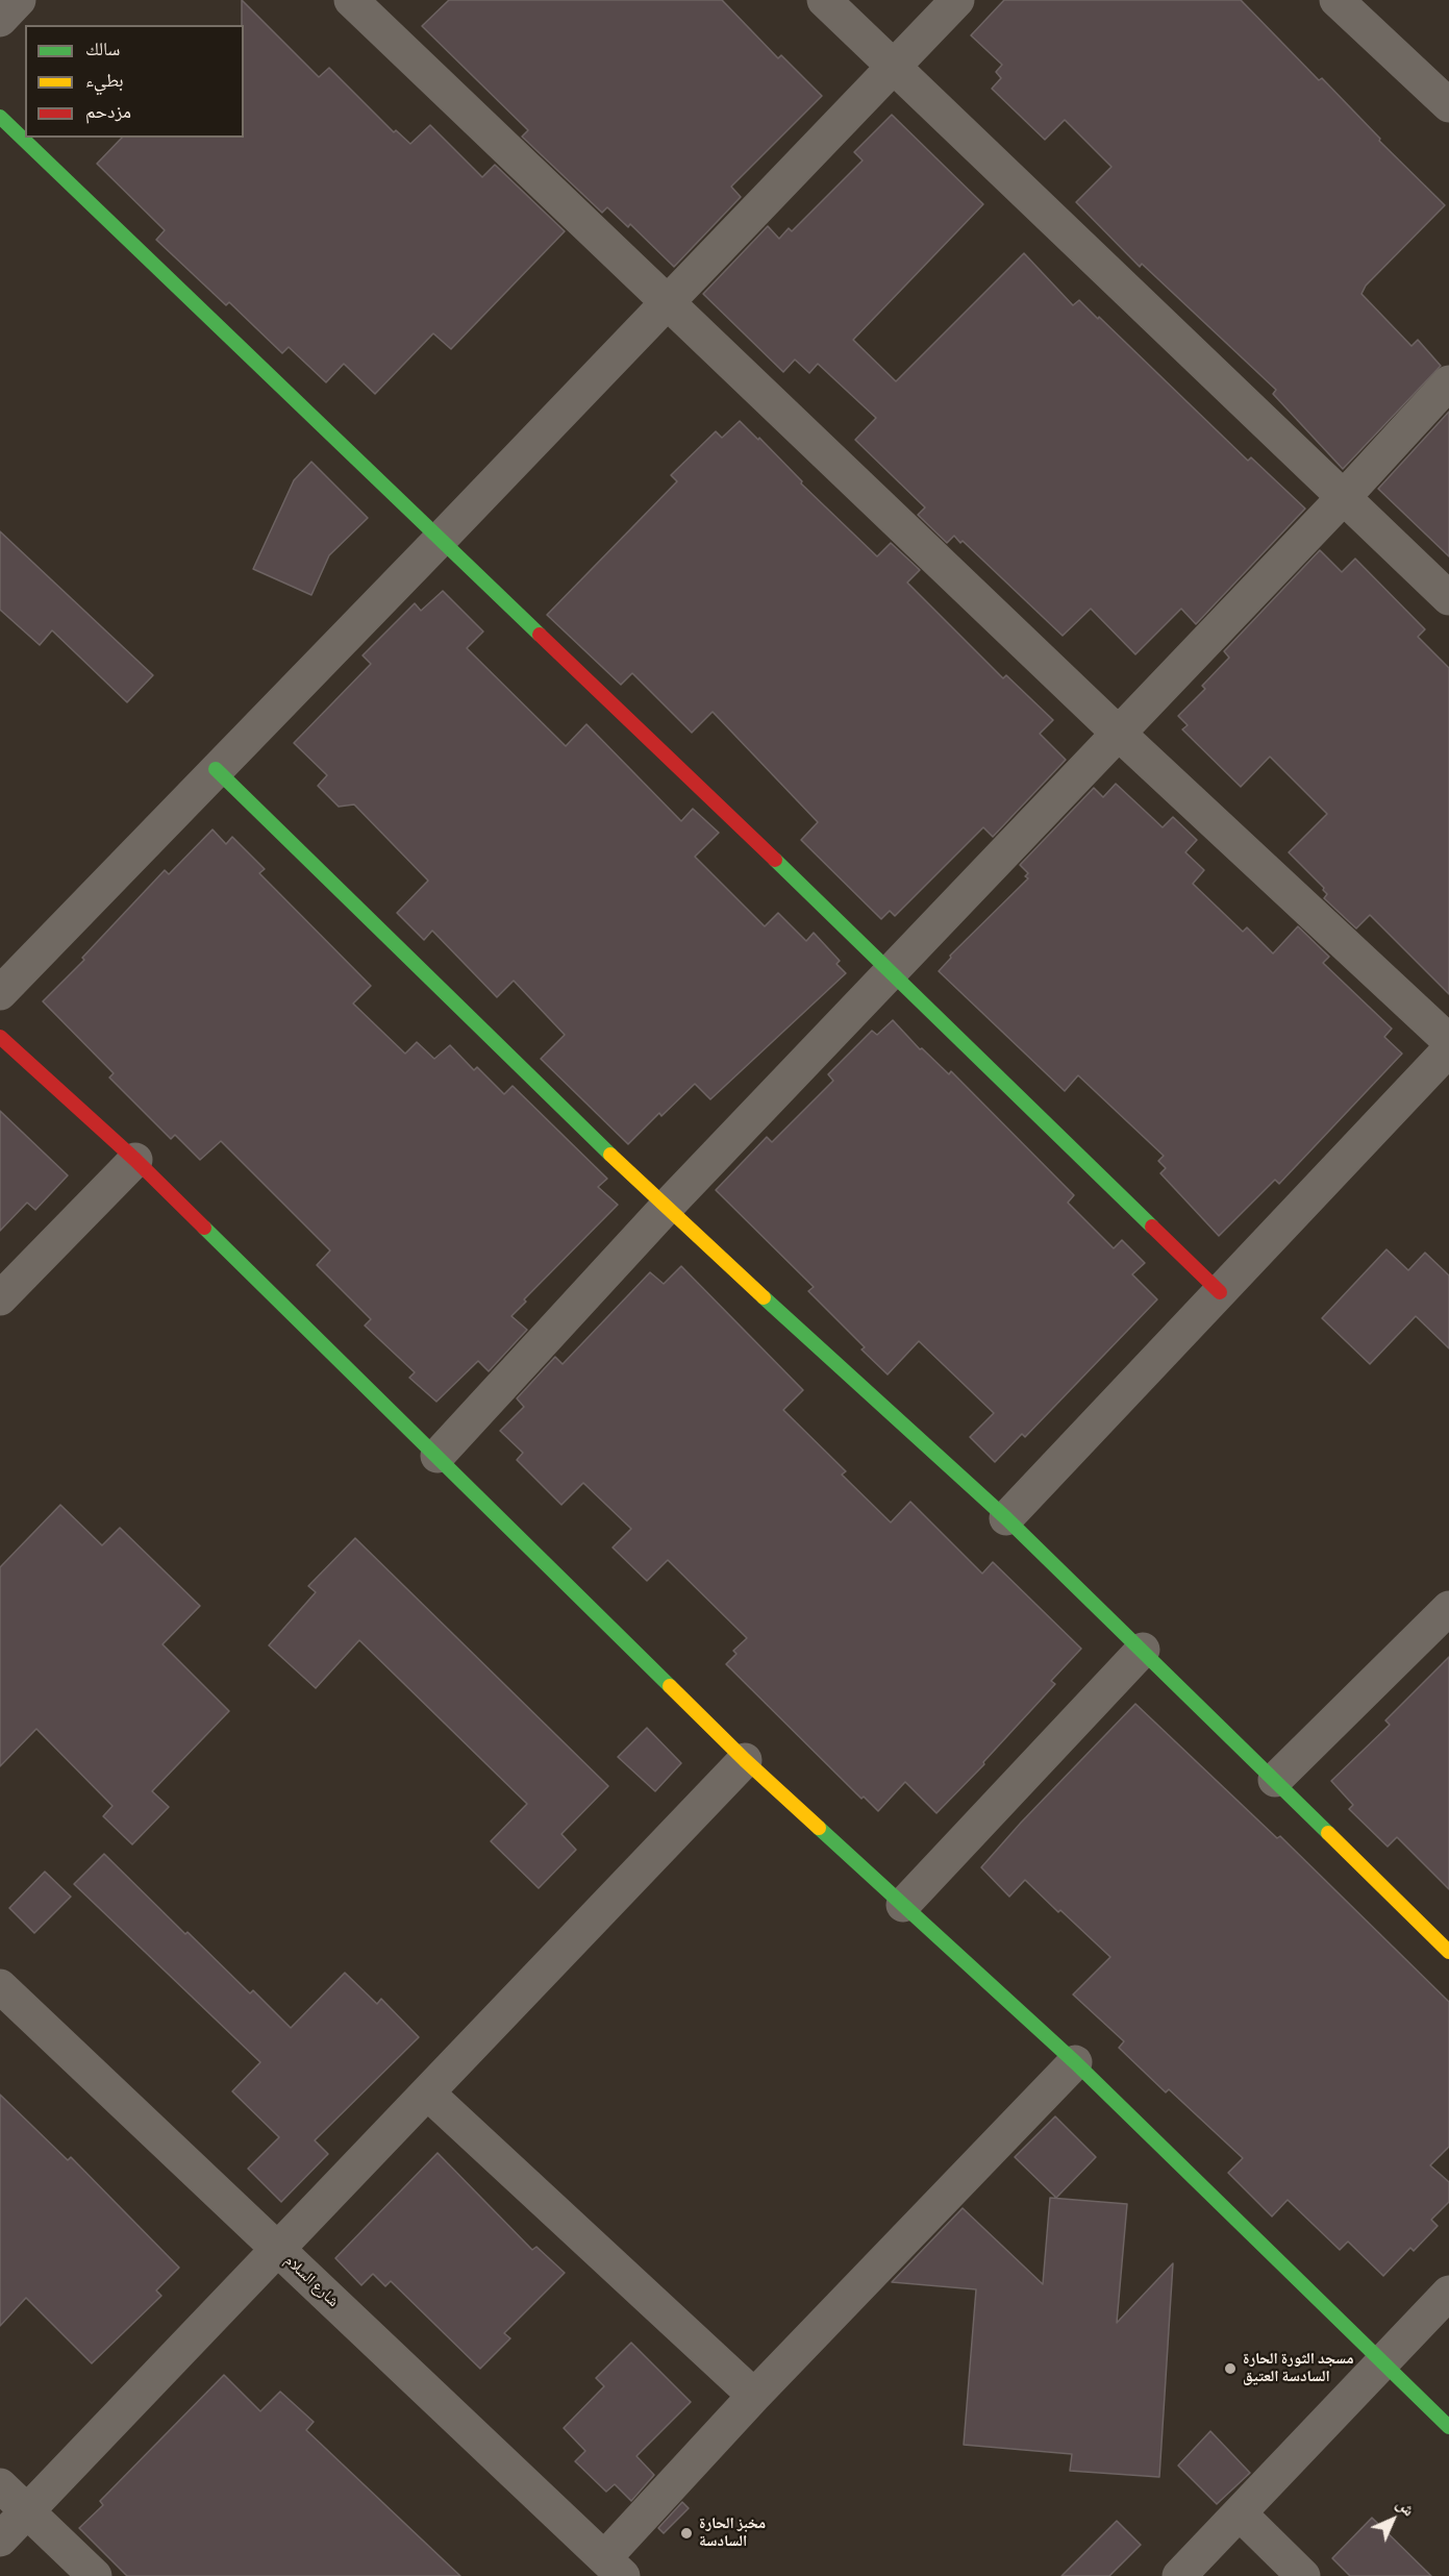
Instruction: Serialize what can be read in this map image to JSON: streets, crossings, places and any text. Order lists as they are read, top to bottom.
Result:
{
  "streets": {
    "street": ["شارع السلام"]
  },
  "places": ["مسجد الثورة الحارة السادسة العتيق", "مخبز الحارة السادسة"],
  "legend": ["سالك", "بطيء", "مزدحم"],
  "north": "top right"
}
